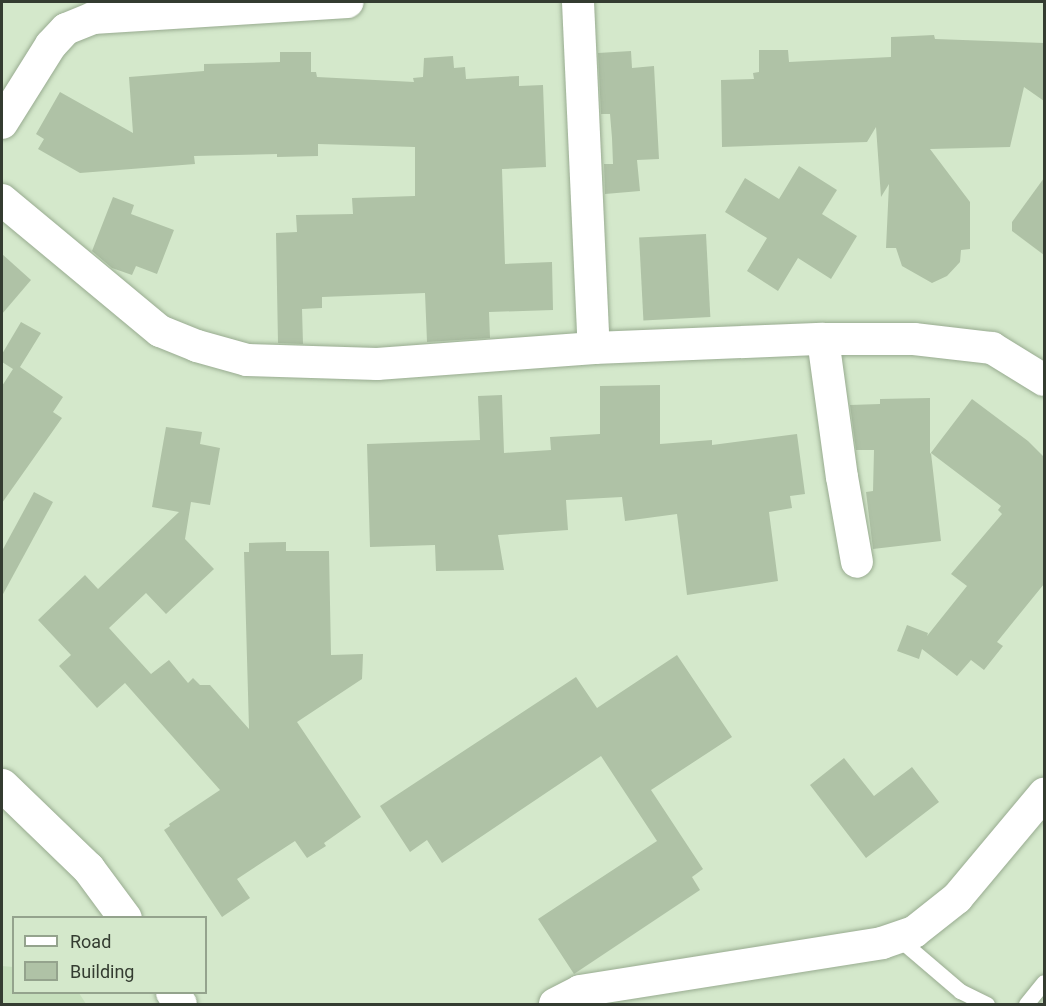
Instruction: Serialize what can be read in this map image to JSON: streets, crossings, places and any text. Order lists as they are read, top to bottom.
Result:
{
  "legend": ["Road", "Building"]
}
